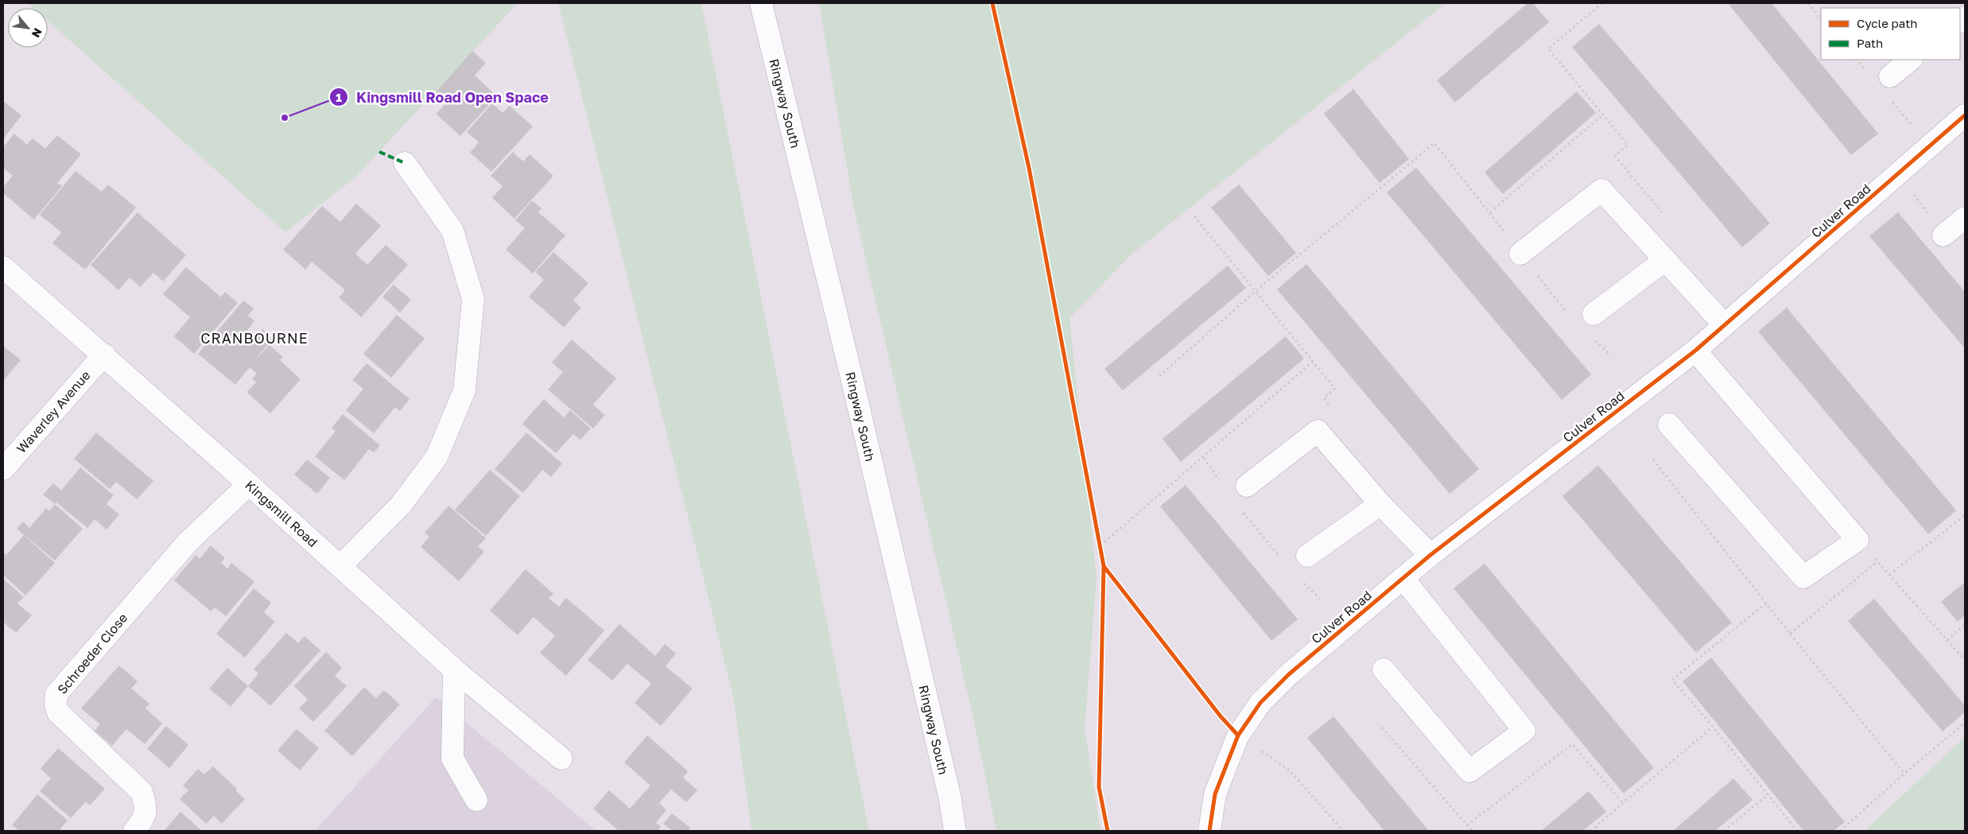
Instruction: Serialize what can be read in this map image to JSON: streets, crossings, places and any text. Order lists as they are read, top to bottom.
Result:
{
  "streets": {
    "street": [
      "Ringway South",
      "Culver Road",
      "Waverley Avenue",
      "Kingsmill Road",
      "Schroeder Close"
    ]
  },
  "crossings": [
    ["Waverley Avenue", "Kingsmill Road"],
    ["Kingsmill Road", "Schroeder Close"]
  ],
  "districts": ["CRANBOURNE"],
  "places": ["Kingsmill Road Open Space"],
  "legend": ["Cycle path", "Path"],
  "north": "bottom right"
}
